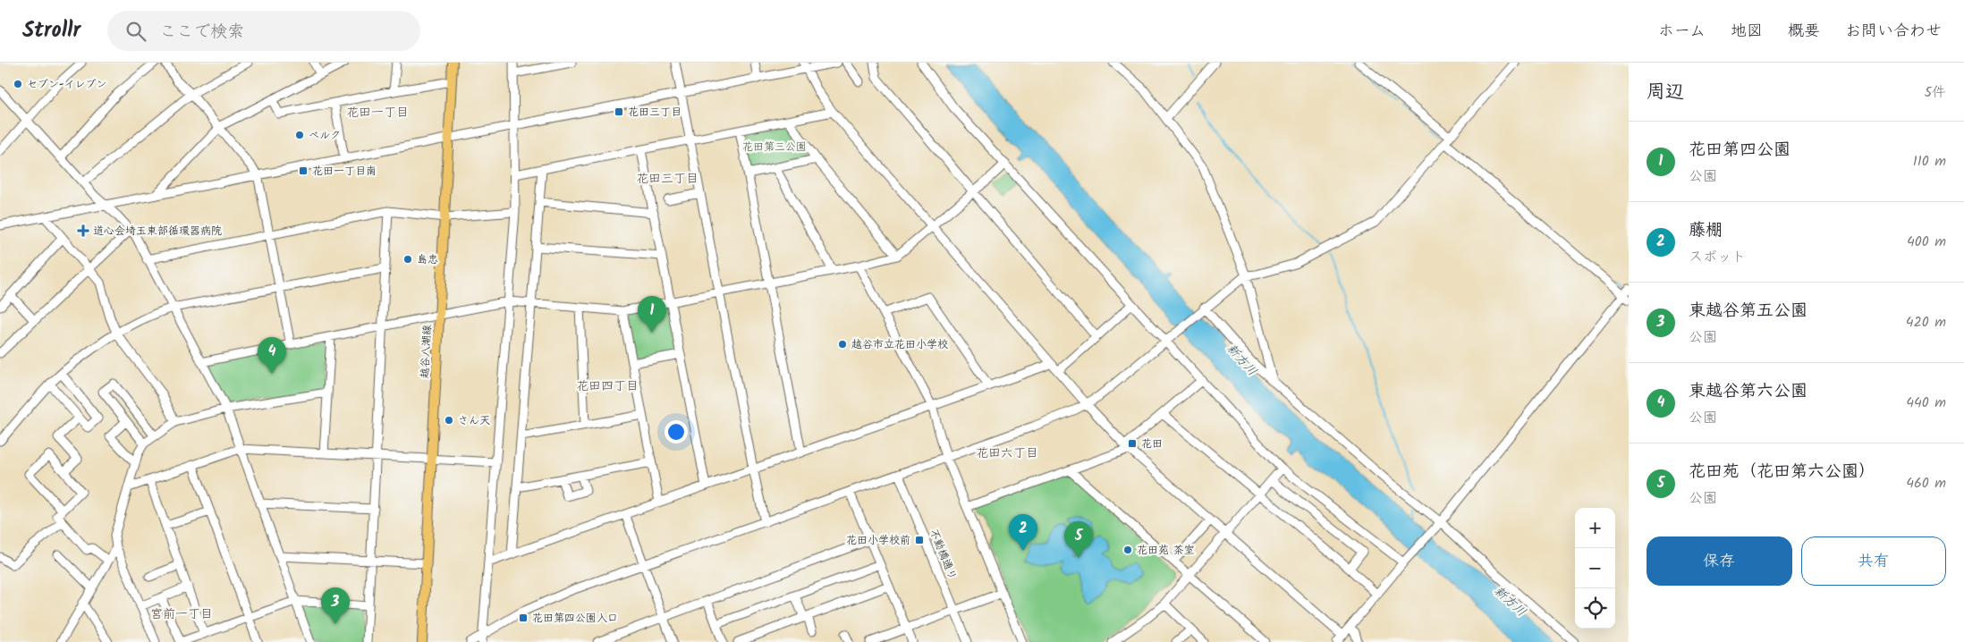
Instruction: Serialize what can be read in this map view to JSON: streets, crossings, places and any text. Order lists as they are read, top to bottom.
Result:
{
  "streets": {
    "main road": ["越谷八潮線"],
    "street": ["不動橋通り"]
  },
  "districts": [
    "花田一丁目",
    "花田三丁目",
    "花田四丁目",
    "花田六丁目",
    "宮前一丁目"
  ],
  "water": ["新方川"],
  "parks": ["花田第三公園"],
  "places": {
    "other": [
      "セブン-イレブン",
      "ベルク",
      "島忠",
      "越谷市立花田小学校",
      "さん天",
      "花田苑 茶室"
    ],
    "transit": [
      "花田三丁目",
      "花田一丁目南",
      "花田",
      "花田小学校前",
      "花田第四公園入口"
    ],
    "health": ["道心会埼玉東部循環器病院"]
  },
  "page": {
    "header": "Strollr",
    "search": "ここで検索",
    "nav": [
      "ホーム",
      "地図",
      "概要",
      "お問い合わせ"
    ],
    "heading": ["周辺", "5件"],
    "list": [
      {
        "mark": "1",
        "name": "花田第四公園",
        "note": "公園",
        "value": "110 m"
      },
      {
        "mark": "2",
        "name": "藤棚",
        "note": "スポット",
        "value": "400 m"
      },
      {
        "mark": "3",
        "name": "東越谷第五公園",
        "note": "公園",
        "value": "420 m"
      },
      {
        "mark": "4",
        "name": "東越谷第六公園",
        "note": "公園",
        "value": "440 m"
      },
      {
        "mark": "5",
        "name": "花田苑（花田第六公園）",
        "note": "公園",
        "value": "460 m"
      }
    ],
    "pins": [
      "1",
      "4",
      "2",
      "5",
      "3"
    ],
    "map_buttons": ["+", "−"],
    "buttons": ["保存", "共有"]
  }
}
